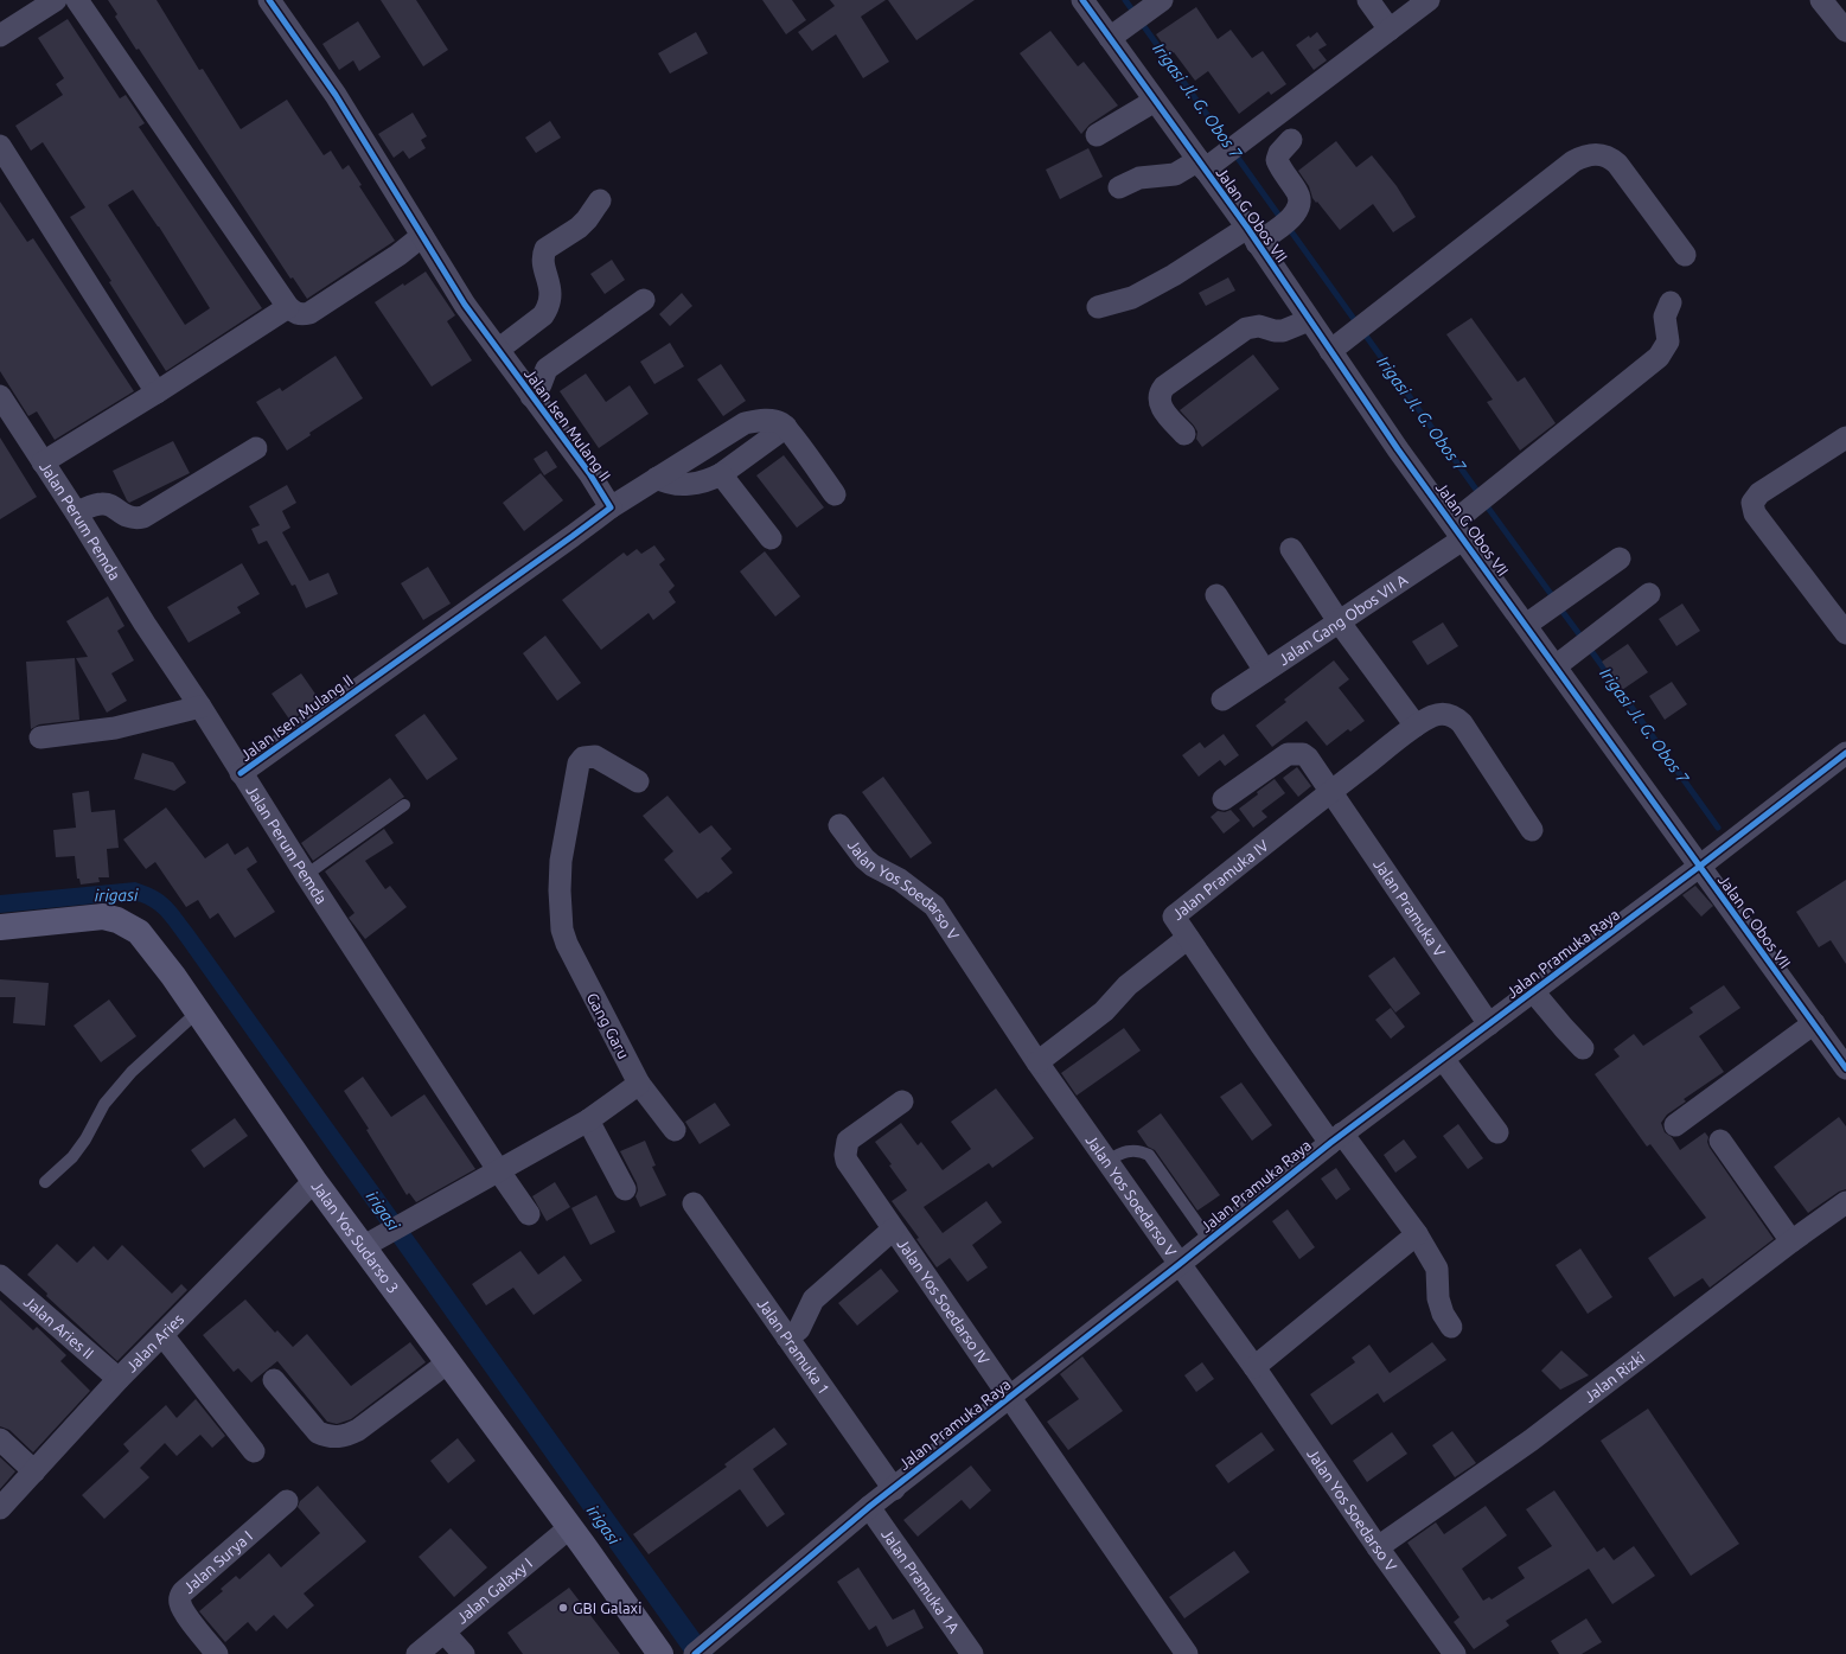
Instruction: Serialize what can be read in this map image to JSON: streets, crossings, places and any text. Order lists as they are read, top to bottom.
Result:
{
  "streets": {
    "street": [
      "Jalan G Obos VII",
      "Jalan Isen Mulang II",
      "Jalan Perum Pemda",
      "Jalan Gang Obos VII A",
      "Jalan Pramuka IV",
      "Jalan Yos Soedarso V",
      "Jalan Pramuka V",
      "Jalan Pramuka Raya",
      "Gang Garu",
      "Jalan Yos Sudarso 3",
      "Jalan Yos Soedarso IV",
      "Jalan Aries II",
      "Jalan Aries",
      "Jalan Pramuka 1",
      "Jalan Rizki",
      "Jalan Surya I",
      "Jalan Pramuka 1A",
      "Jalan Galaxy I"
    ]
  },
  "crossings": [
    ["Jalan G Obos VII", "Jalan Gang Obos VII A"],
    ["Jalan G Obos VII", "Jalan Pramuka Raya"],
    ["Jalan Isen Mulang II", "Jalan Perum Pemda"],
    ["Jalan Pramuka IV", "Jalan Pramuka V"],
    ["Jalan Pramuka IV", "Jalan Pramuka Raya"],
    ["Jalan Yos Soedarso V", "Jalan Pramuka Raya"],
    ["Jalan Yos Soedarso V", "Jalan Rizki"],
    ["Jalan Pramuka V", "Jalan Pramuka Raya"],
    ["Jalan Pramuka Raya", "Jalan Yos Soedarso IV"],
    ["Jalan Pramuka Raya", "Jalan Pramuka 1"],
    ["Jalan Pramuka Raya", "Jalan Pramuka 1A"],
    ["Jalan Yos Sudarso 3", "Jalan Aries"],
    ["Jalan Yos Sudarso 3", "Jalan Galaxy I"],
    ["Jalan Aries II", "Jalan Aries"]
  ],
  "water": ["Irigasi Jl. G. Obos 7", "irigasi"],
  "places": ["GBI Galaxi"]
}
